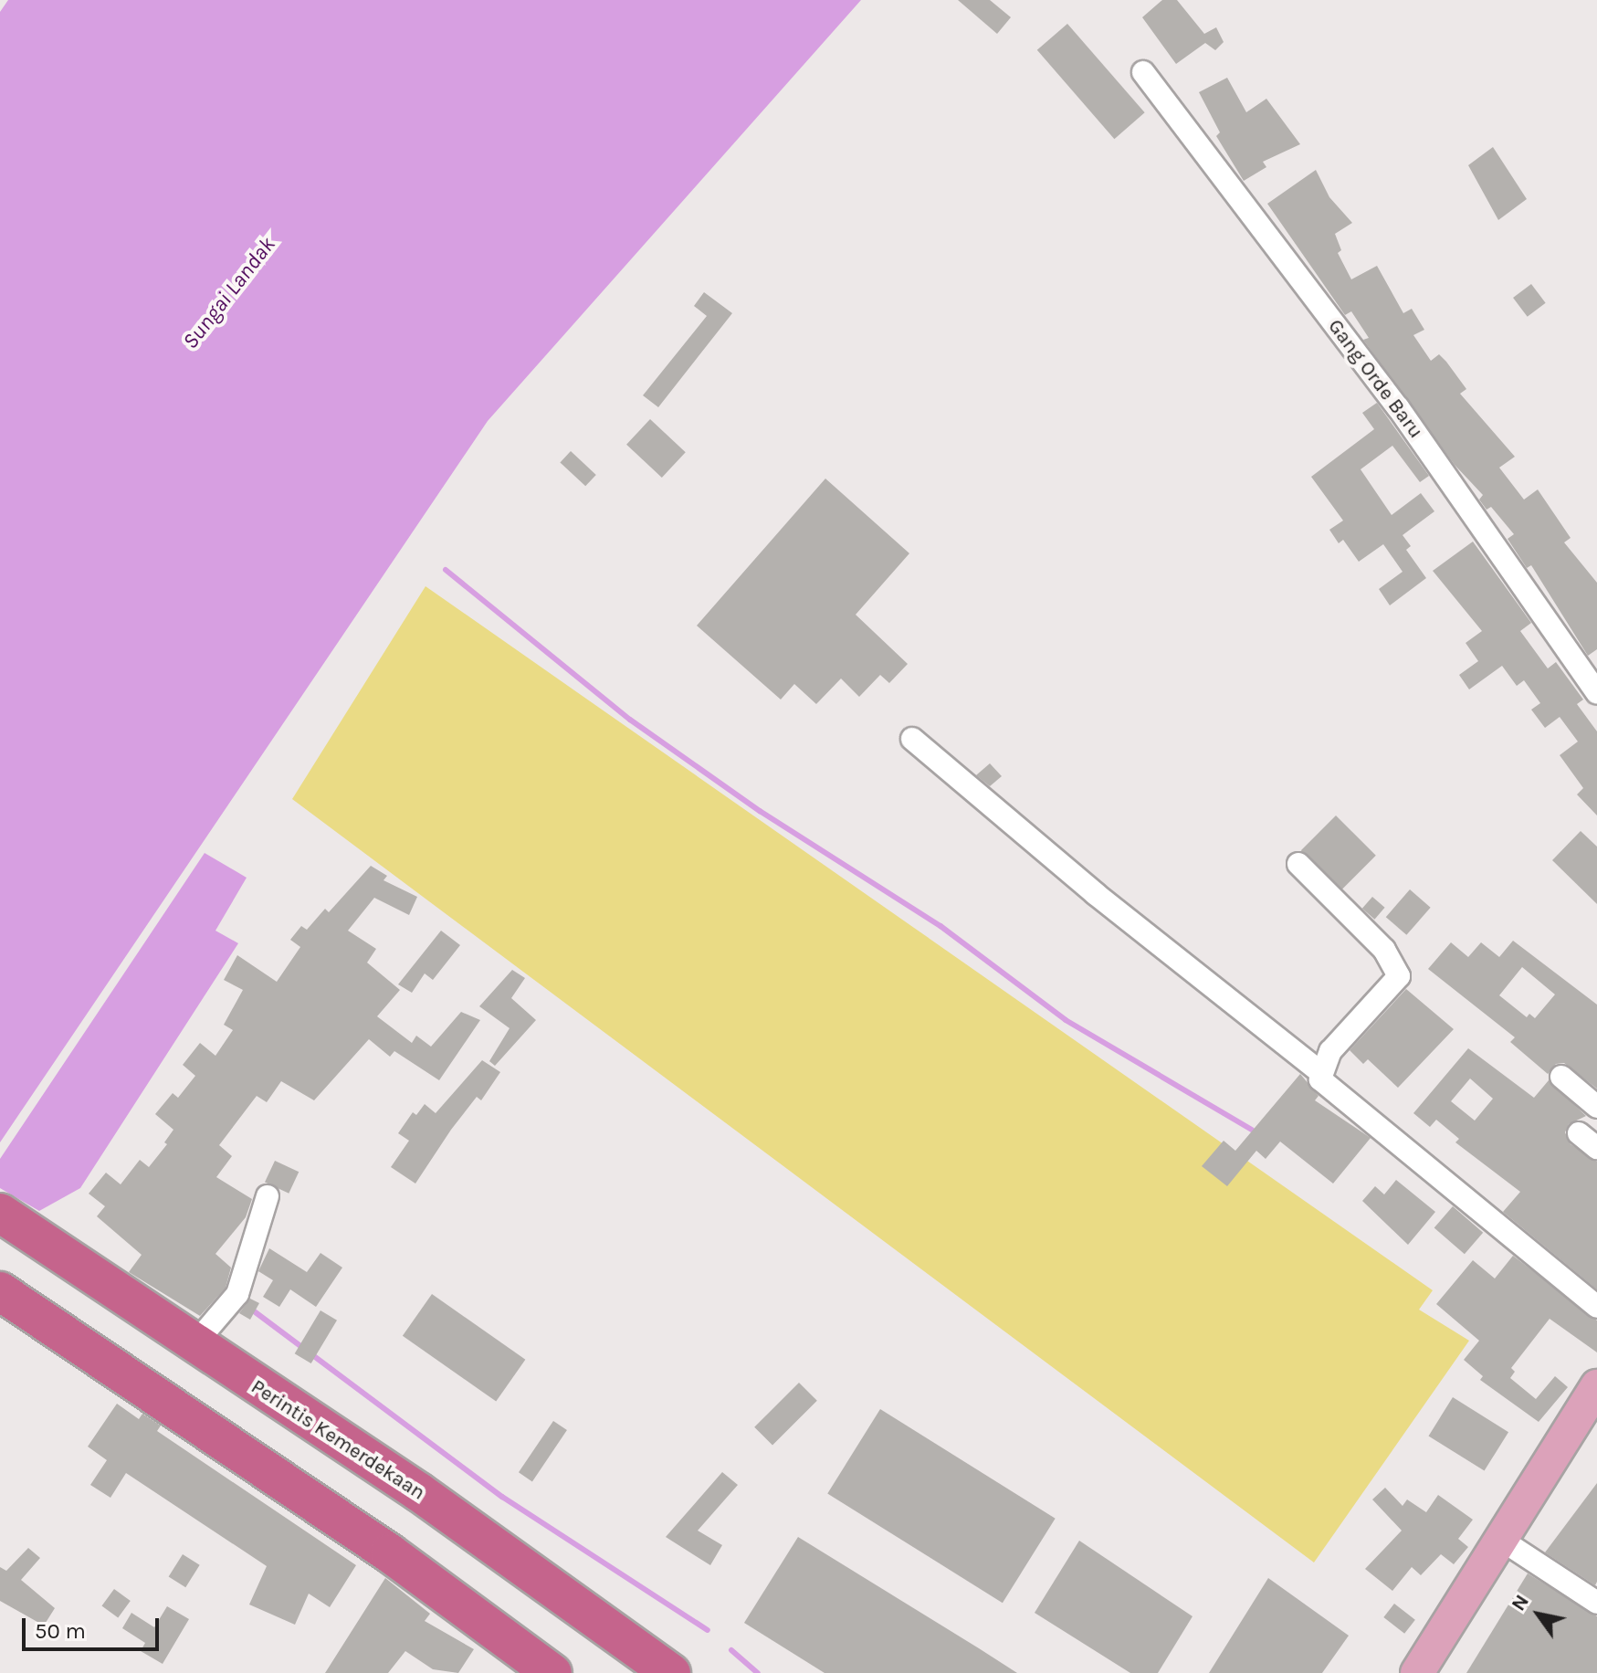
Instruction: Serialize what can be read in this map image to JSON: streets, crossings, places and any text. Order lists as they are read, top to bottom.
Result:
{
  "streets": {
    "highway": ["Perintis Kemerdekaan"],
    "street": ["Gang Orde Baru"]
  },
  "water": ["Sungai Landak"],
  "scale_bar": "50 m",
  "north": "top left"
}
